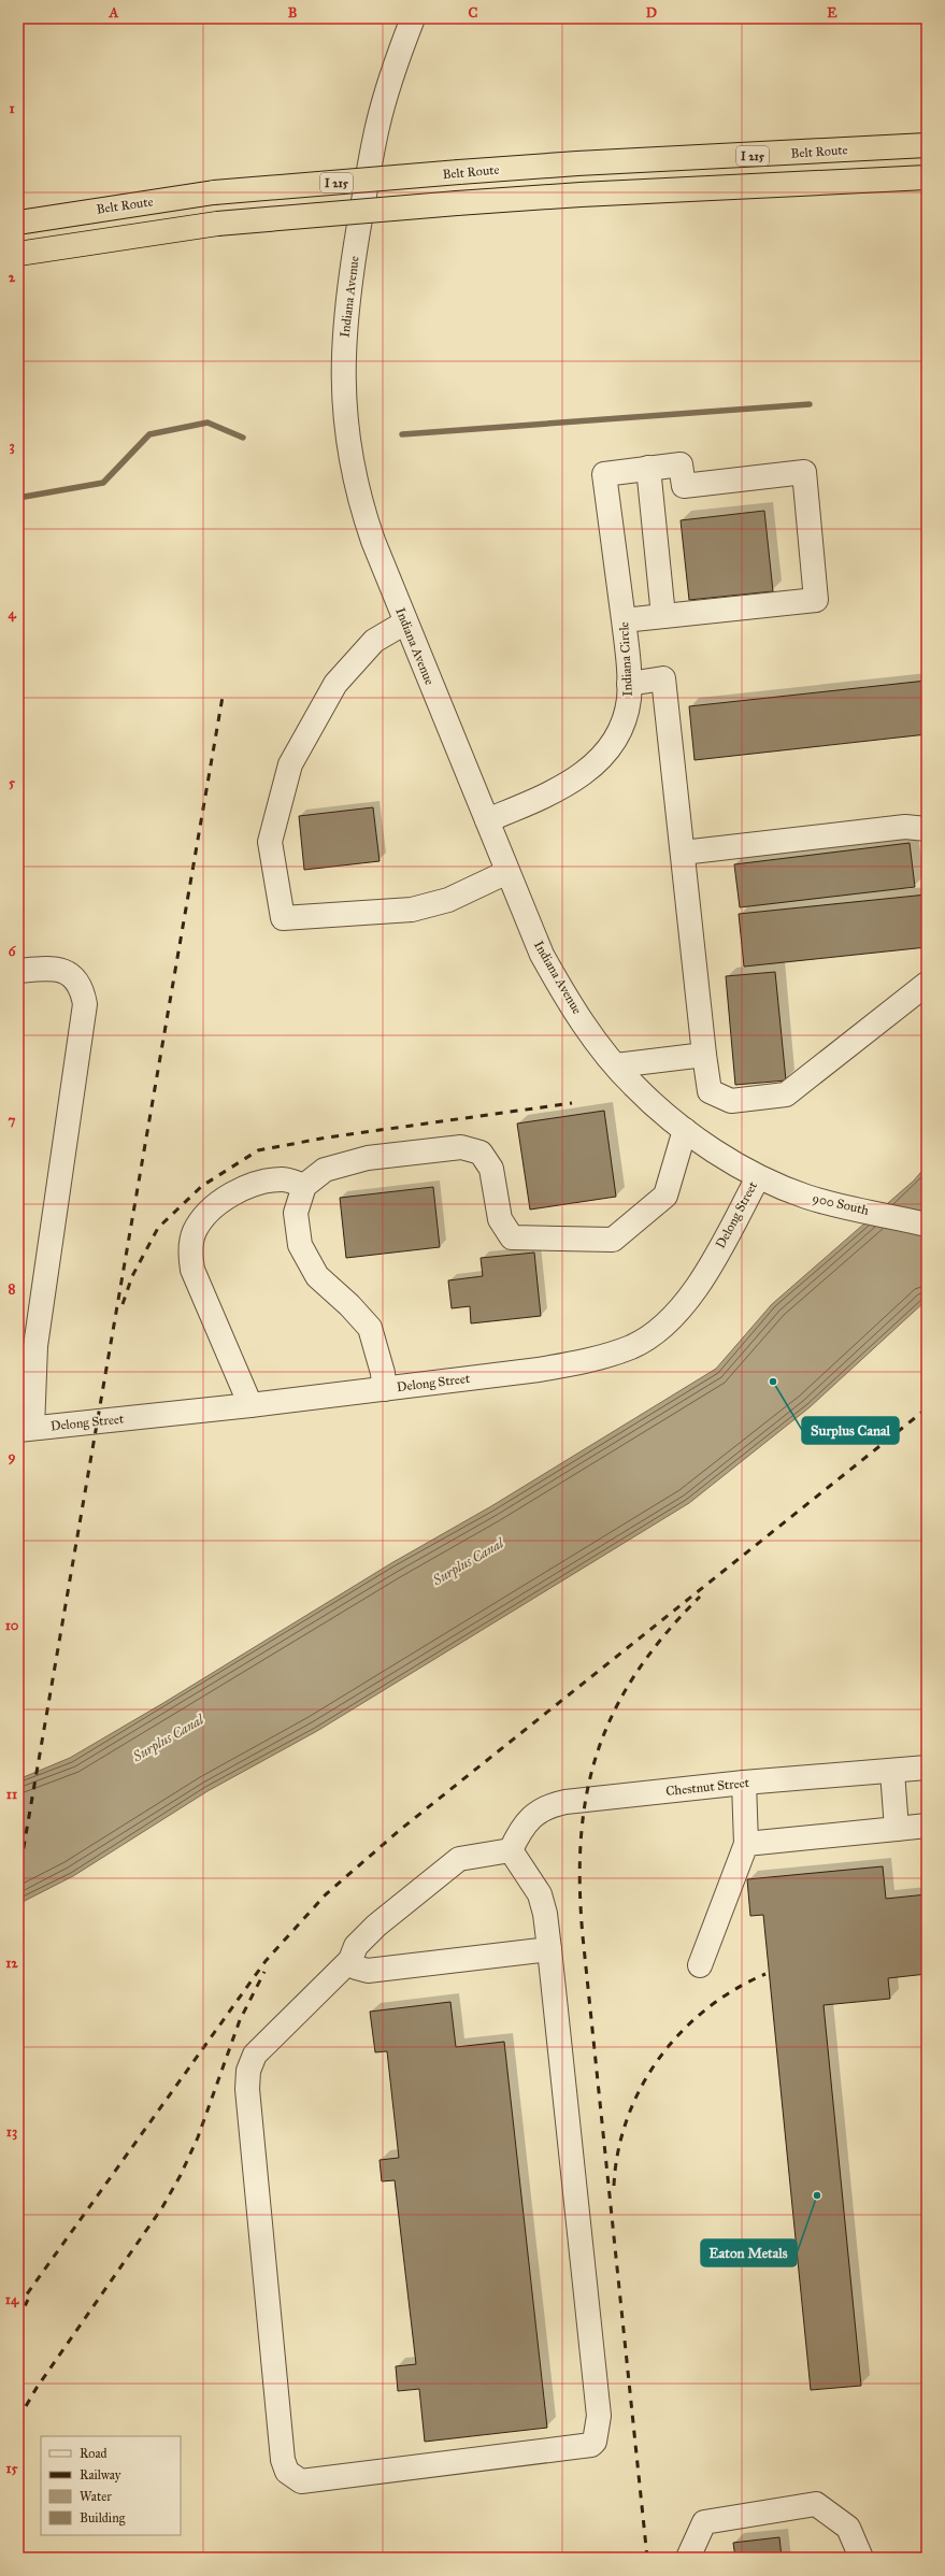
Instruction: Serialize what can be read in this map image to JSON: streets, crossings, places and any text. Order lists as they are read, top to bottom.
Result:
{
  "streets": {
    "highway": ["Belt Route", "I 215"],
    "street": [
      "Indiana Avenue",
      "Indiana Circle",
      "900 South",
      "Delong Street",
      "Chestnut Street"
    ]
  },
  "crossings": [
    ["Indiana Avenue", "Indiana Circle"],
    ["Indiana Avenue", "900 South"],
    ["Indiana Avenue", "Delong Street"],
    ["900 South", "Delong Street"]
  ],
  "water": ["Surplus Canal"],
  "places": ["Surplus Canal", "Eaton Metals"],
  "legend": [
    "Road",
    "Railway",
    "Water",
    "Building"
  ],
  "grid": {
    "columns": [
      "A",
      "B",
      "C",
      "D",
      "E"
    ],
    "rows": [
      "1",
      "2",
      "3",
      "4",
      "5",
      "6",
      "7",
      "8",
      "9",
      "10",
      "11",
      "12",
      "13",
      "14",
      "15"
    ]
  }
}
